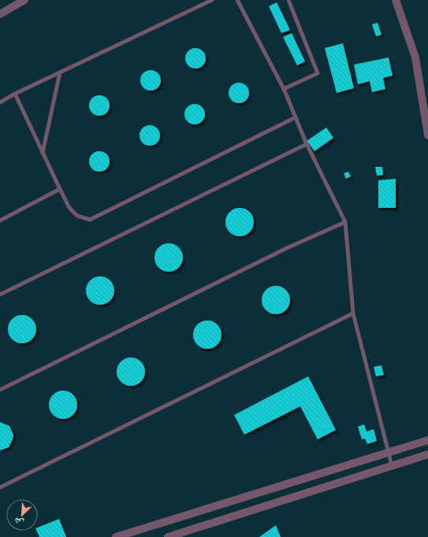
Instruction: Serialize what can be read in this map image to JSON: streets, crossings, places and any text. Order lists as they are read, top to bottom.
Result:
{
  "north": "bottom left"
}
